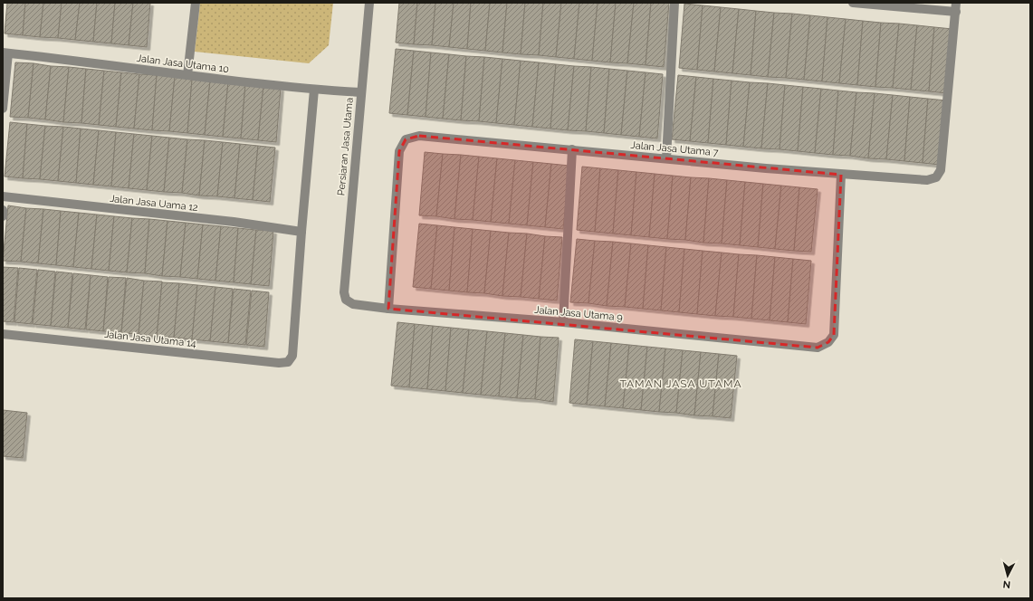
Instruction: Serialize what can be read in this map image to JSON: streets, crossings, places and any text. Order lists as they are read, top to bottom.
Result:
{
  "streets": {
    "street": [
      "Jalan Jasa Utama 10",
      "Persiaran Jasa Utama",
      "Jalan Jasa Utama 7",
      "Jalan Jasa Uama 12",
      "Jalan Jasa Utama 9",
      "Jalan Jasa Utama 14"
    ]
  },
  "crossings": [
    ["Jalan Jasa Utama 10", "Persiaran Jasa Utama"],
    ["Persiaran Jasa Utama", "Jalan Jasa Utama 9"],
    ["Jalan Jasa Utama 7", "Jalan Jasa Utama 9"],
    ["Jalan Jasa Uama 12", "Jalan Jasa Utama 14"]
  ],
  "districts": ["TAMAN JASA UTAMA"],
  "north": "bottom"
}
